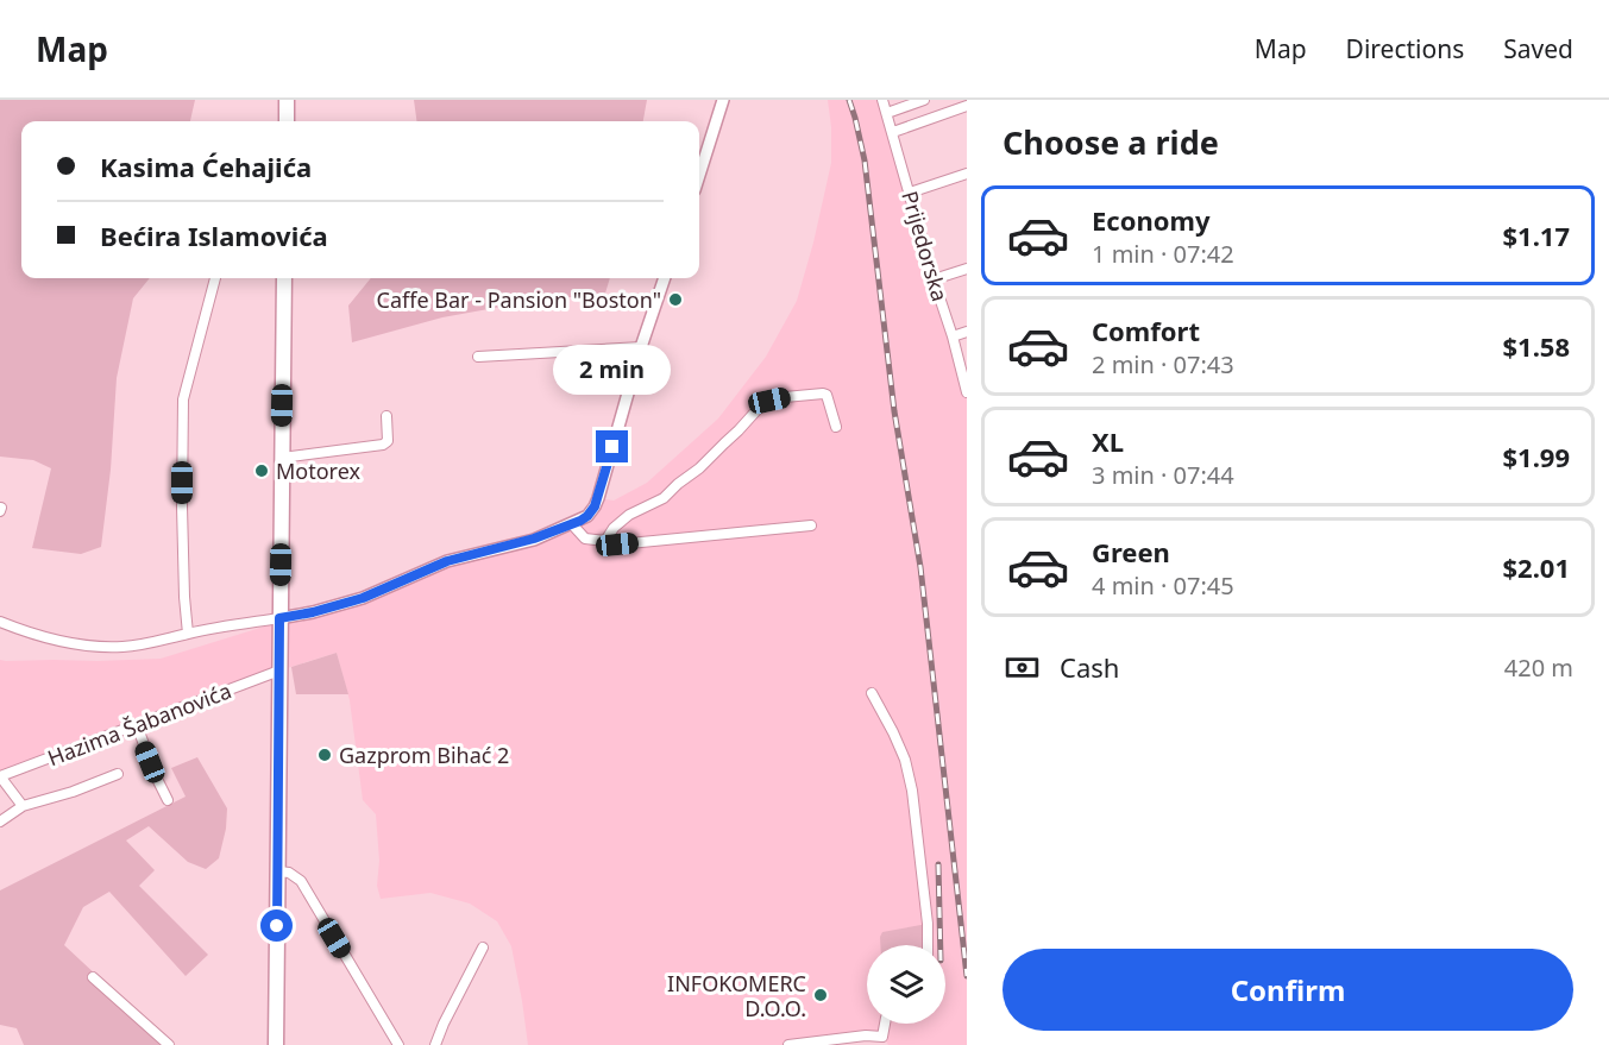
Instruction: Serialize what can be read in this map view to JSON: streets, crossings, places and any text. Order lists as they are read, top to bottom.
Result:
{
  "streets": {
    "street": ["Prijedorska", "Hazima Šabanovića"]
  },
  "places": [
    "Caffe Bar - Pansion \"Boston\"",
    "Motorex",
    "Gazprom Bihać 2",
    "INFOKOMERC D.O.O."
  ],
  "page": {
    "header": "Map",
    "nav": ["Map", "Directions", "Saved"],
    "heading": "Choose a ride",
    "banner": ["Kasima Ćehajića", "Bećira Islamovića"],
    "list": [
      {
        "name": "Economy",
        "note": "1 min · 07:42",
        "value": "$1.17"
      },
      {
        "name": "Comfort",
        "note": "2 min · 07:43",
        "value": "$1.58"
      },
      {
        "name": "XL",
        "note": "3 min · 07:44",
        "value": "$1.99"
      },
      {
        "name": "Green",
        "note": "4 min · 07:45",
        "value": "$2.01"
      }
    ],
    "bubble": "2 min",
    "pay": ["Cash", "420 m"],
    "buttons": "Confirm"
  }
}
